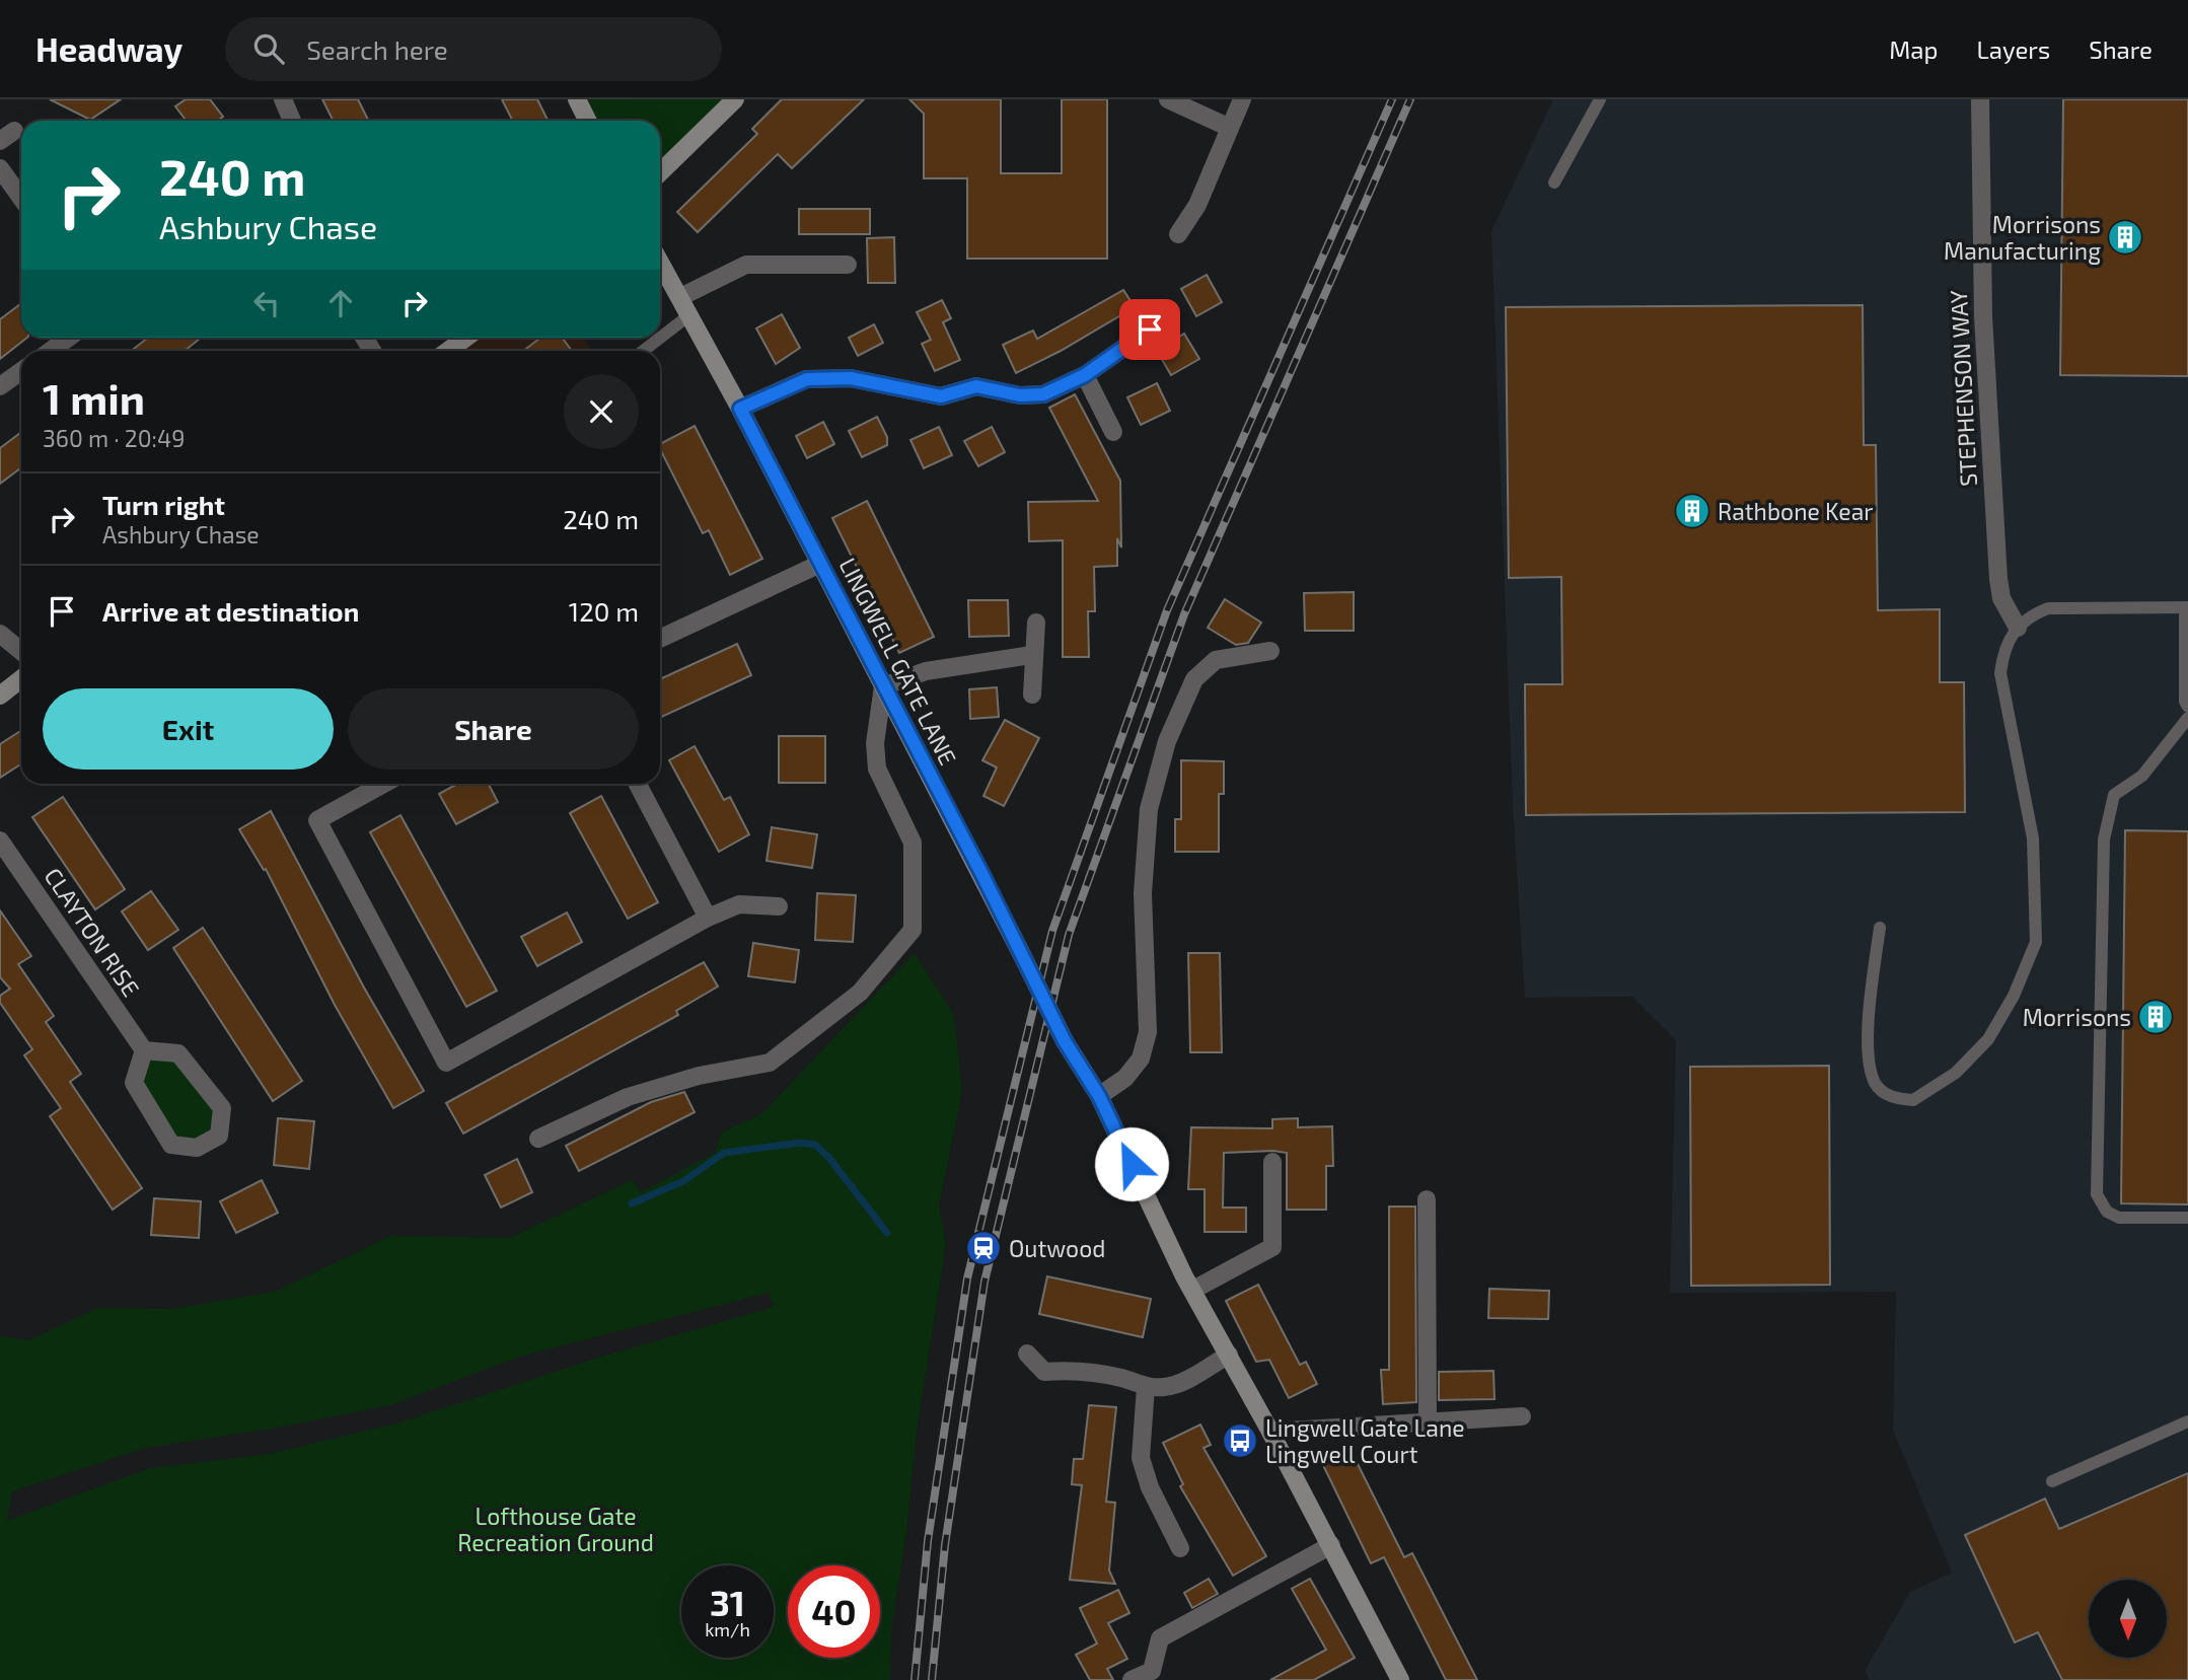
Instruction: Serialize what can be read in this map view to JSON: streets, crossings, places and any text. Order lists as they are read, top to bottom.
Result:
{
  "streets": {
    "street": ["STEPHENSON WAY", "LINGWELL GATE LANE", "CLAYTON RISE"]
  },
  "parks": ["Lofthouse Gate Recreation Ground"],
  "places": {
    "building": ["Morrisons Manufacturing", "Rathbone Kear", "Morrisons"],
    "station": ["Outwood"],
    "bus stop": ["Lingwell Gate Lane Lingwell Court"]
  },
  "north": "bottom",
  "page": {
    "header": "Headway",
    "search": "Search here",
    "nav": ["Map", "Layers", "Share"],
    "turn": ["240 m", "Ashbury Chase"],
    "heading": ["1 min", "360 m · 20:49"],
    "list": [
      {
        "name": "Turn right",
        "note": "Ashbury Chase",
        "value": "240 m"
      },
      {
        "name": "Arrive at destination",
        "value": "120 m"
      }
    ],
    "buttons": ["Exit", "Share"],
    "speed": "31 km/h",
    "limit": "40"
  }
}
